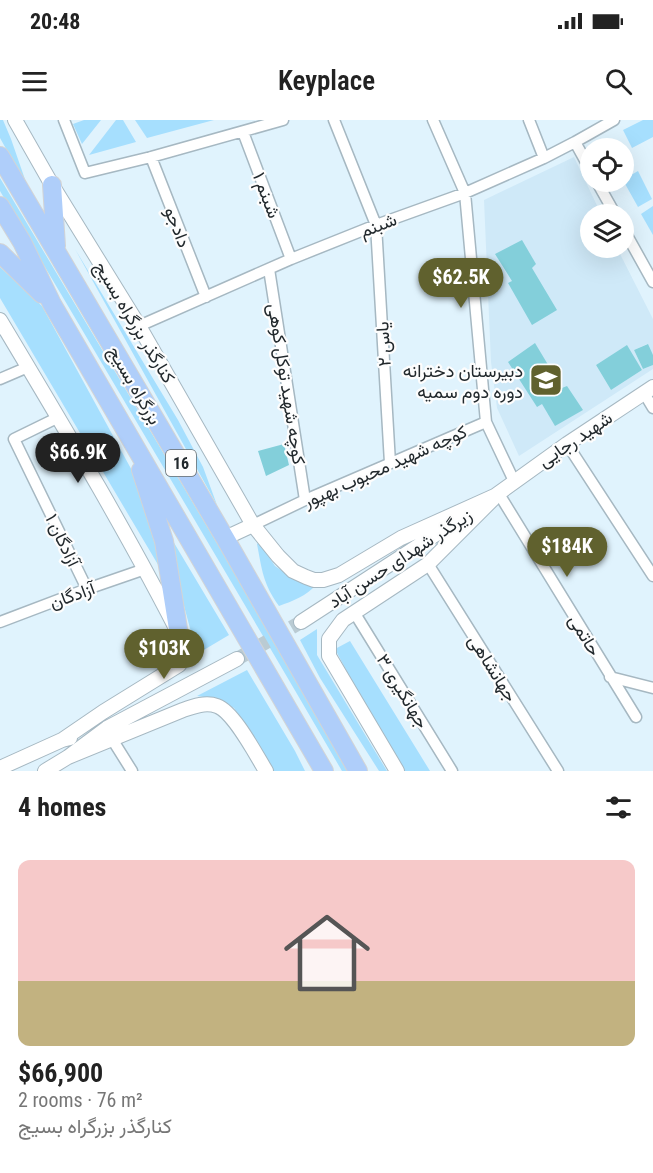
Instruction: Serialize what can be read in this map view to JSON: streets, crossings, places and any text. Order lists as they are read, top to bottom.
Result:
{
  "streets": {
    "highway": ["بزرگراه بسیج", "16"],
    "street": [
      "شبنم ۱",
      "شبنم",
      "دادجو",
      "کنارگذر بزرگراه بسیج",
      "یاس ۲",
      "کوچه شهید توکل کوهی",
      "شهید رجایی",
      "کوچه شهید محبوب بهپور",
      "آزادگان ۱",
      "زیرگذر شهدای حسن آباد",
      "آزادگان",
      "حاتمی",
      "جهانشاهی",
      "جهانگیری ۳"
    ]
  },
  "crossings": [
    ["شبنم ۱", "شبنم"],
    ["شبنم", "دادجو"],
    ["شبنم", "کنارگذر بزرگراه بسیج"],
    ["شبنم", "یاس ۲"],
    ["شبنم", "کوچه شهید توکل کوهی"],
    ["کنارگذر بزرگراه بسیج", "شهید رجایی"],
    ["کنارگذر بزرگراه بسیج", "کوچه شهید محبوب بهپور"],
    ["کنارگذر بزرگراه بسیج", "زیرگذر شهدای حسن آباد"],
    ["کنارگذر بزرگراه بسیج", "حاتمی"],
    ["یاس ۲", "کوچه شهید محبوب بهپور"],
    ["کوچه شهید توکل کوهی", "کوچه شهید محبوب بهپور"],
    ["بزرگراه بسیج", "کوچه شهید محبوب بهپور"],
    ["شهید رجایی", "کوچه شهید محبوب بهپور"],
    ["شهید رجایی", "زیرگذر شهدای حسن آباد"],
    ["شهید رجایی", "حاتمی"],
    ["آزادگان ۱", "آزادگان"],
    ["زیرگذر شهدای حسن آباد", "حاتمی"]
  ],
  "places": {
    "school or university": ["دبیرستان دخترانه دوره دوم سمیه"]
  },
  "page": {
    "status": "20:48",
    "header": "Keyplace",
    "price": [
      "$62.5K",
      "$66.9K",
      "$184K",
      "$103K"
    ],
    "heading": "4 homes",
    "list": [
      {
        "name": "$66,900",
        "note": "2 rooms · 76 m² · کنارگذر بزرگراه بسیج"
      }
    ]
  }
}
